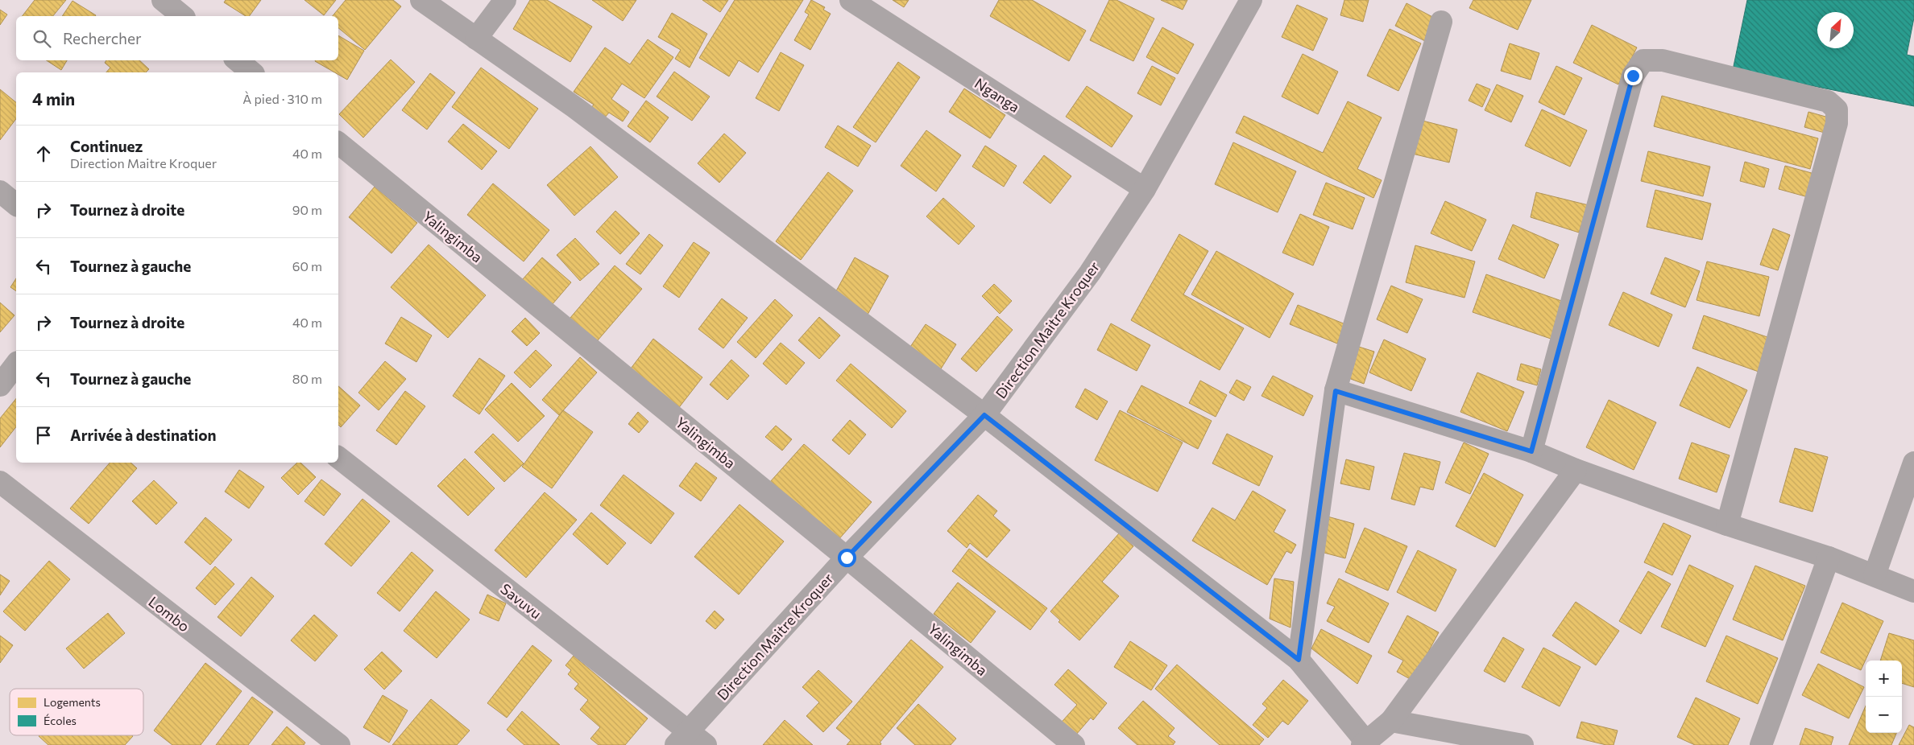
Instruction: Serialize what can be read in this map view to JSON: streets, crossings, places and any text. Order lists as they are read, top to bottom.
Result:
{
  "streets": {
    "street": [
      "Nganga",
      "Yalingimba",
      "Direction Maitre Kroquer",
      "Savuvu",
      "Lombo"
    ]
  },
  "crossings": [
    ["Nganga", "Direction Maitre Kroquer"],
    ["Yalingimba", "Direction Maitre Kroquer"],
    ["Direction Maitre Kroquer", "Savuvu"]
  ],
  "legend": ["Logements", "Écoles"],
  "north": "top right",
  "page": {
    "search": "Rechercher",
    "heading": ["4 min", "À pied · 310 m"],
    "list": [
      ["Continuez", "Direction Maitre Kroquer", "40 m"],
      ["Tournez à droite", "90 m"],
      ["Tournez à gauche", "60 m"],
      ["Tournez à droite", "40 m"],
      ["Tournez à gauche", "80 m"],
      "Arrivée à destination"
    ],
    "map_buttons": ["+", "−"]
  }
}
